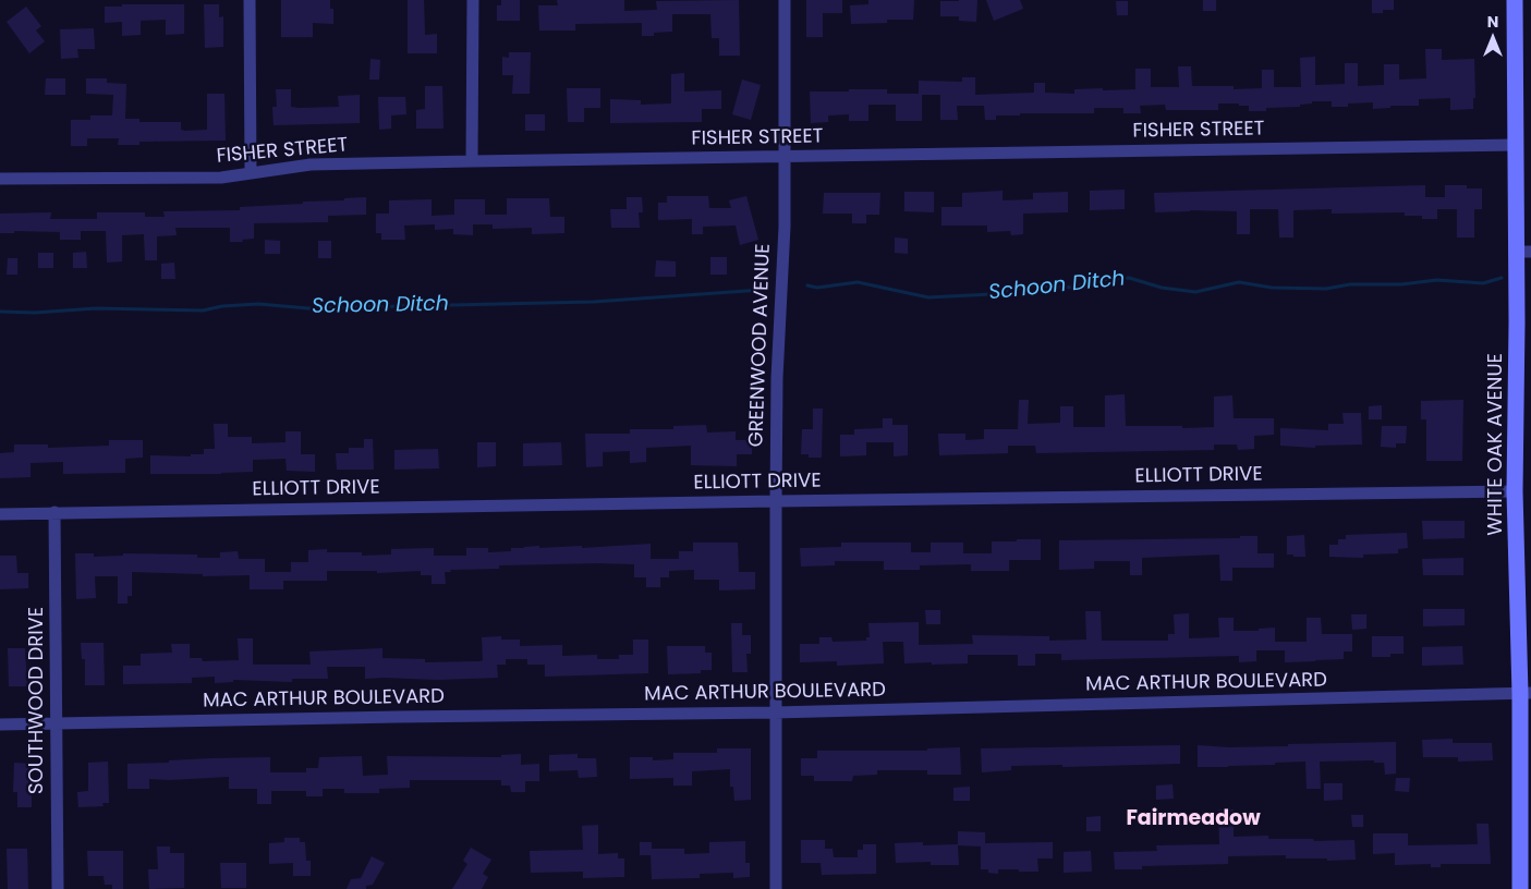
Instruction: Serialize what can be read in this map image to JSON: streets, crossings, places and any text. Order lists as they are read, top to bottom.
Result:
{
  "streets": {
    "street": [
      "FISHER STREET",
      "GREENWOOD AVENUE",
      "WHITE OAK AVENUE",
      "ELLIOTT DRIVE",
      "MAC ARTHUR BOULEVARD",
      "SOUTHWOOD DRIVE"
    ]
  },
  "crossings": [
    ["FISHER STREET", "GREENWOOD AVENUE"],
    ["FISHER STREET", "WHITE OAK AVENUE"],
    ["GREENWOOD AVENUE", "ELLIOTT DRIVE"],
    ["GREENWOOD AVENUE", "MAC ARTHUR BOULEVARD"],
    ["WHITE OAK AVENUE", "ELLIOTT DRIVE"],
    ["WHITE OAK AVENUE", "MAC ARTHUR BOULEVARD"],
    ["ELLIOTT DRIVE", "SOUTHWOOD DRIVE"],
    ["MAC ARTHUR BOULEVARD", "SOUTHWOOD DRIVE"]
  ],
  "districts": ["Fairmeadow"],
  "water": ["Schoon Ditch"],
  "north": "top"
}
